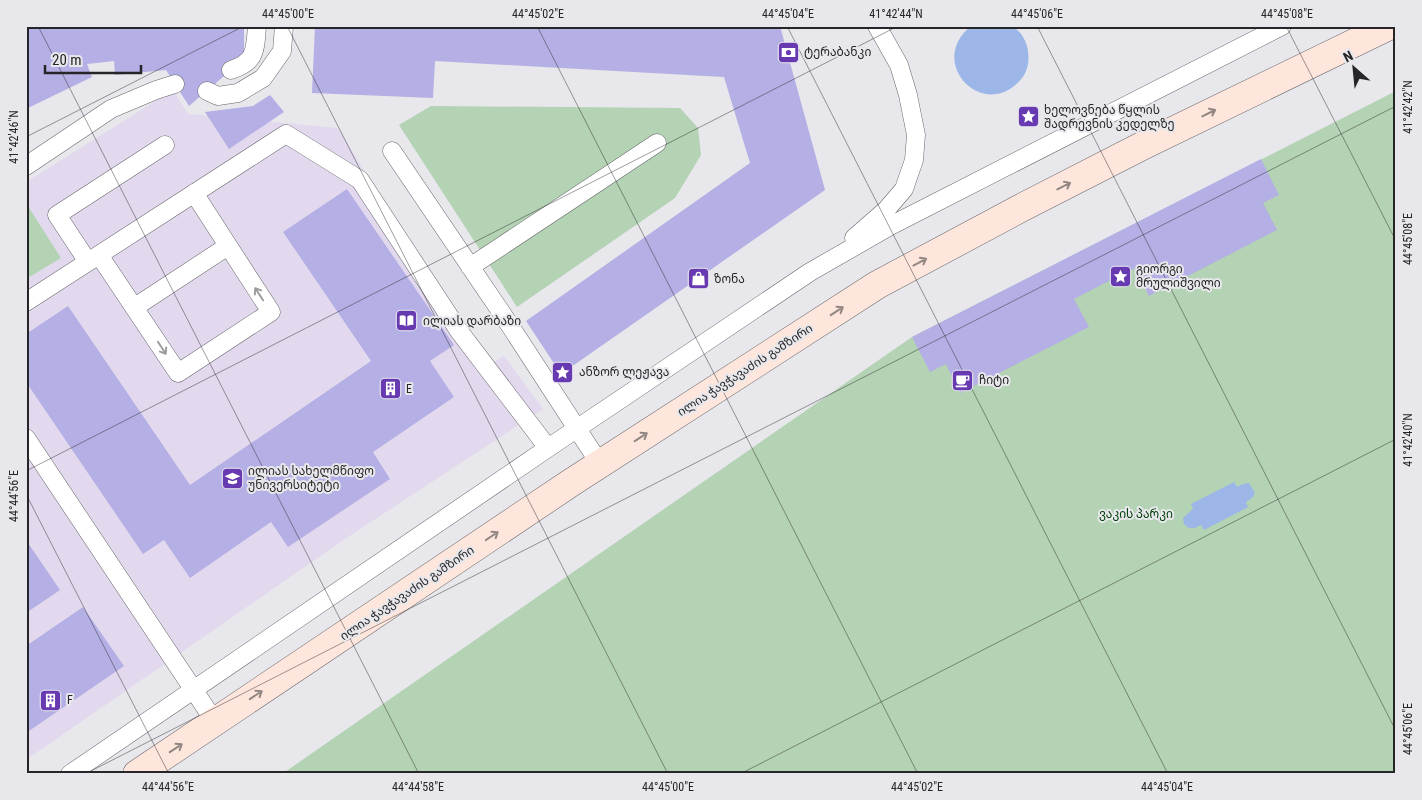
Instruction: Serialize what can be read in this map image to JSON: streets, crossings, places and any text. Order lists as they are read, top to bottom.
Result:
{
  "streets": {
    "main road": ["ილია ჭავჭავაძის გამზირი"]
  },
  "one_way": ["ილია ჭავჭავაძის გამზირი"],
  "parks": ["ვაკის პარკი"],
  "places": {
    "bank": ["ტერაბანკი"],
    "place": ["ხელოვნება წყლის შადრევნის კედელზე", "გიორგი მრულიშვილი", "ანზორ ლეჟავა"],
    "shop": ["ზონა"],
    "library": ["ილიას დარბაზი"],
    "cafe": ["ჩიტი"],
    "building": ["E", "F"],
    "school or university": ["ილიას სახელმწიფო უნივერსიტეტი"]
  },
  "scale_bar": "20 m",
  "north": "top left",
  "coordinates": [
    "44°45'00\"E",
    "44°45'02\"E",
    "44°45'04\"E",
    "41°42'44\"N",
    "44°45'06\"E",
    "44°45'08\"E",
    "41°42'42\"N",
    "41°42'46\"N",
    "41°42'40\"N",
    "44°44'56\"E",
    "44°44'58\"E"
  ]
}
